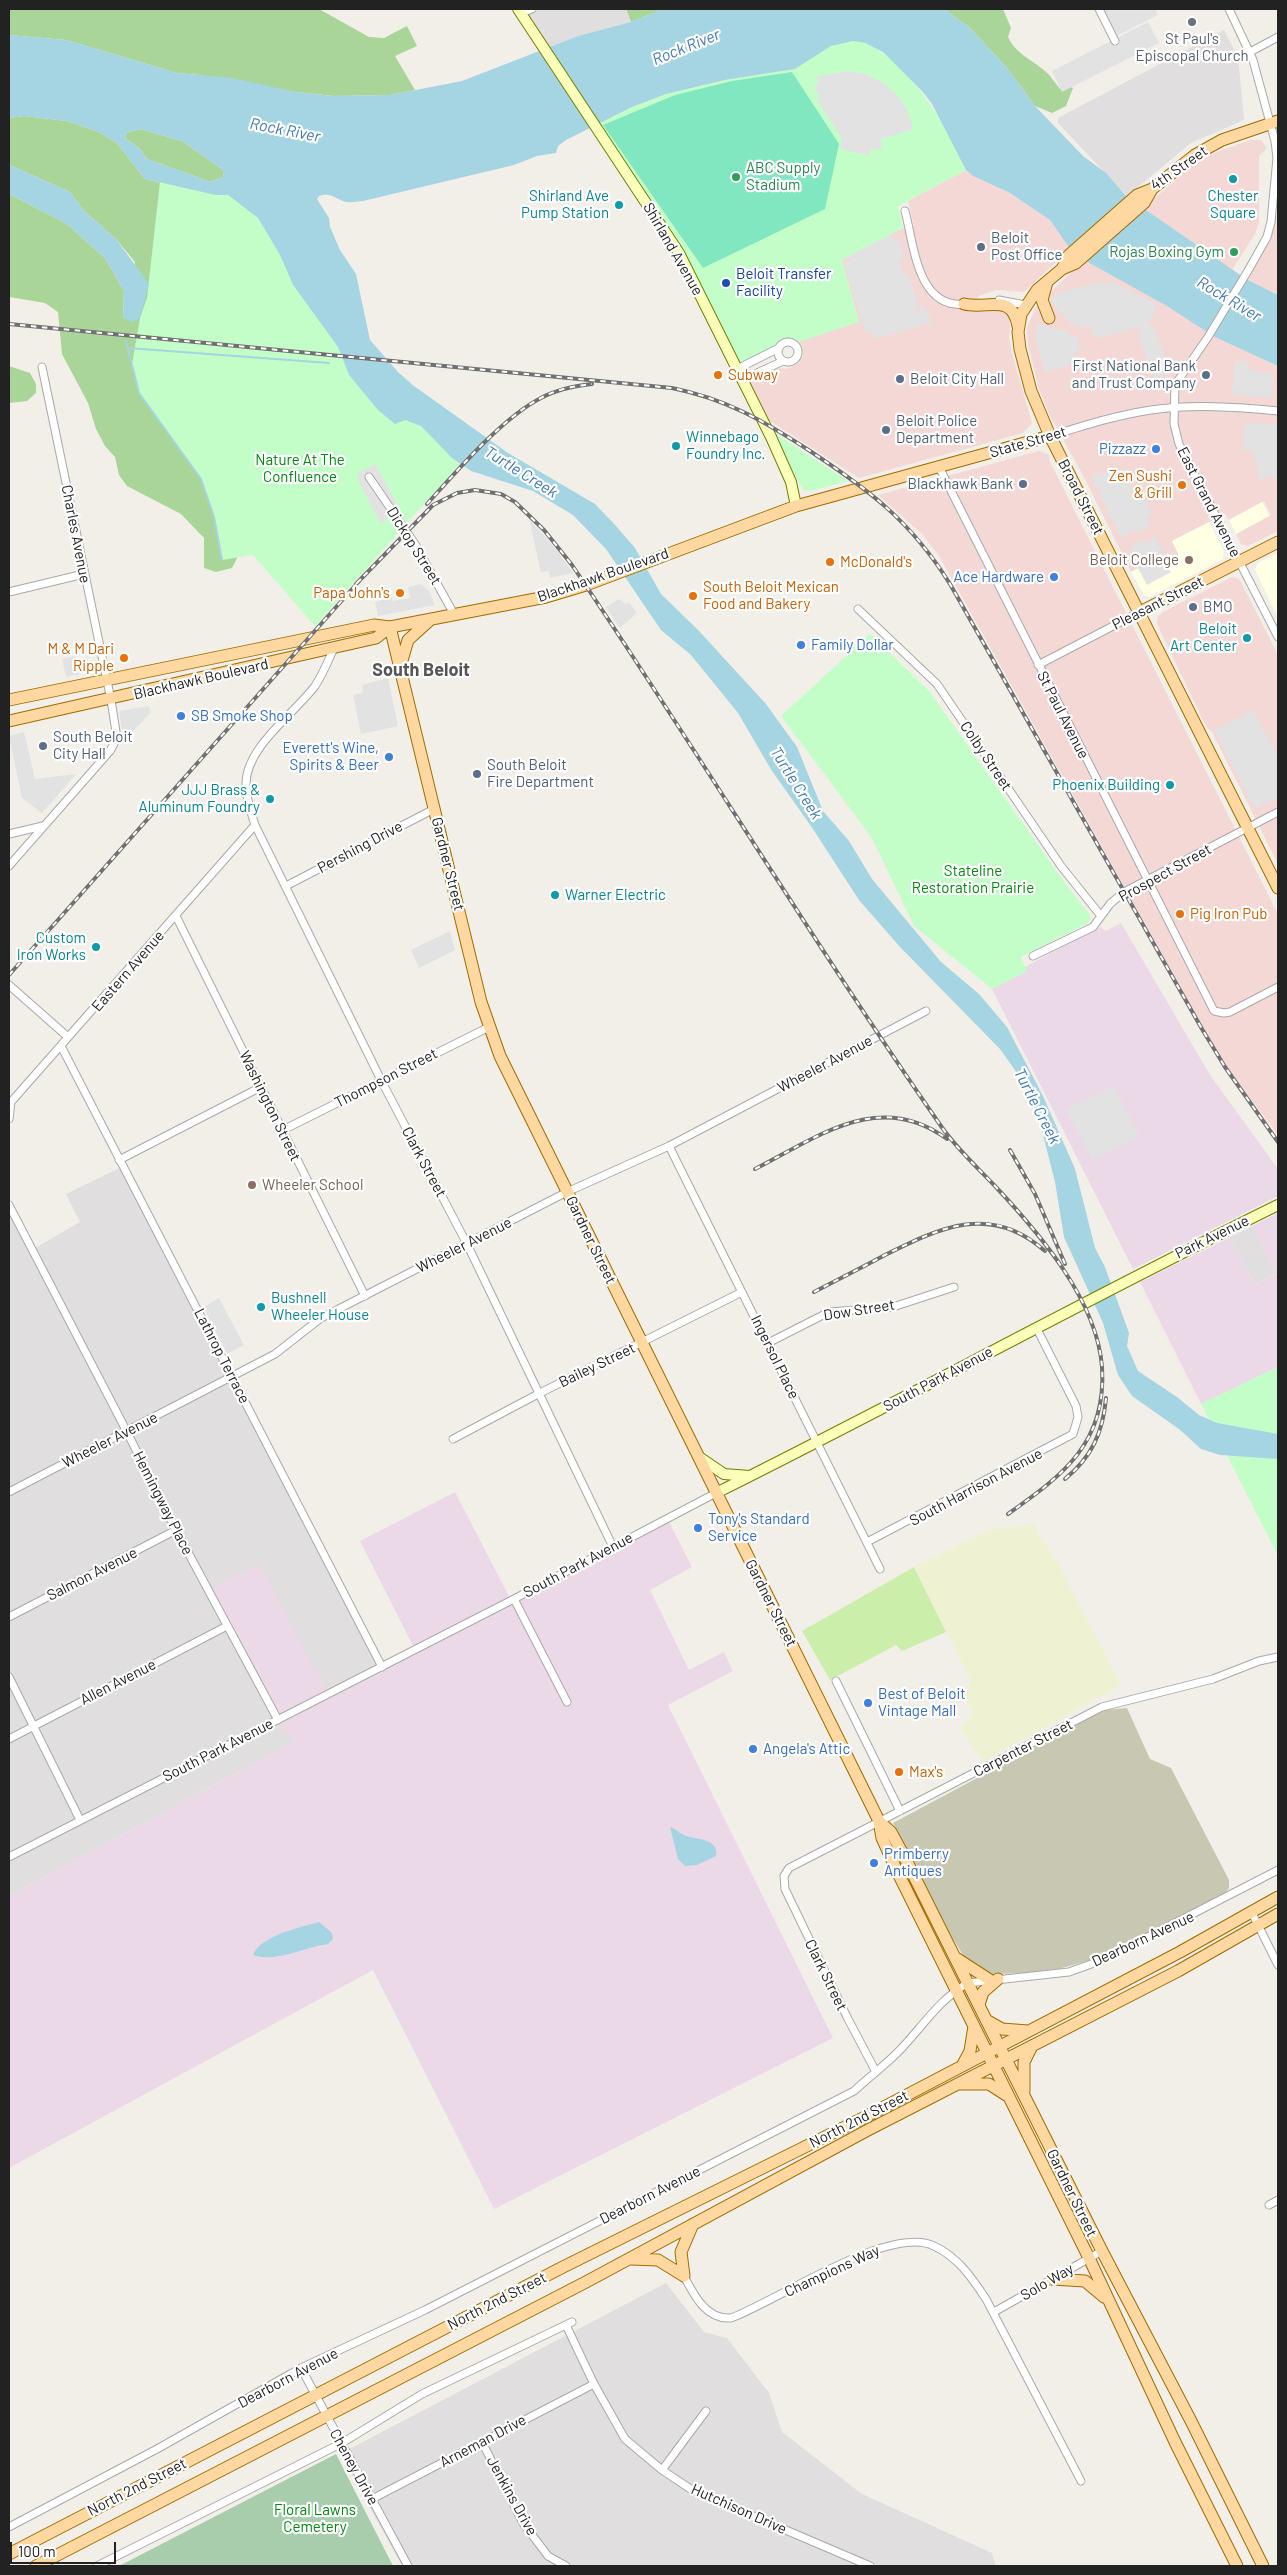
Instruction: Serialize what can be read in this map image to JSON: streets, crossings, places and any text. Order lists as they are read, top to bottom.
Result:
{
  "streets": {
    "main road": [
      "4th Street",
      "State Street",
      "Broad Street",
      "Blackhawk Boulevard",
      "Pleasant Street",
      "Gardner Street",
      "North 2nd Street"
    ],
    "street": [
      "Shirland Avenue",
      "East Grand Avenue",
      "Charles Avenue",
      "Dickop Street",
      "St Paul Avenue",
      "Colby Street",
      "Pershing Drive",
      "Prospect Street",
      "Eastern Avenue",
      "Wheeler Avenue",
      "Thompson Street",
      "Washington Street",
      "Clark Street",
      "Park Avenue",
      "Dow Street",
      "Lathrop Terrace",
      "Ingersol Place",
      "Bailey Street",
      "South Park Avenue",
      "South Harrison Avenue",
      "Hemingway Place",
      "Salmon Avenue",
      "Allen Avenue",
      "Carpenter Street",
      "Dearborn Avenue",
      "Champions Way",
      "Solo Way",
      "Arneman Drive",
      "Cheney Drive",
      "Jenkins Drive",
      "Hutchison Drive"
    ]
  },
  "crossings": [
    ["4th Street", "Broad Street"],
    ["4th Street", "East Grand Avenue"],
    ["Shirland Avenue", "State Street"],
    ["State Street", "Broad Street"],
    ["State Street", "East Grand Avenue"],
    ["State Street", "Blackhawk Boulevard"],
    ["State Street", "St Paul Avenue"],
    ["Broad Street", "Pleasant Street"],
    ["Broad Street", "Prospect Street"],
    ["East Grand Avenue", "Pleasant Street"],
    ["Charles Avenue", "Blackhawk Boulevard"],
    ["Dickop Street", "Blackhawk Boulevard"],
    ["Blackhawk Boulevard", "Gardner Street"],
    ["Blackhawk Boulevard", "Clark Street"],
    ["Pleasant Street", "St Paul Avenue"],
    ["St Paul Avenue", "Prospect Street"],
    ["Colby Street", "Prospect Street"],
    ["Pershing Drive", "Gardner Street"],
    ["Pershing Drive", "Clark Street"],
    ["Gardner Street", "Wheeler Avenue"],
    ["Gardner Street", "Thompson Street"],
    ["Gardner Street", "Bailey Street"],
    ["Gardner Street", "South Park Avenue"],
    ["Gardner Street", "Carpenter Street"],
    ["Gardner Street", "Dearborn Avenue"],
    ["Gardner Street", "North 2nd Street"],
    ["Gardner Street", "Solo Way"],
    ["Eastern Avenue", "Washington Street"],
    ["Eastern Avenue", "Clark Street"],
    ["Eastern Avenue", "Lathrop Terrace"],
    ["Wheeler Avenue", "Washington Street"],
    ["Wheeler Avenue", "Clark Street"],
    ["Wheeler Avenue", "Lathrop Terrace"],
    ["Wheeler Avenue", "Ingersol Place"],
    ["Wheeler Avenue", "Hemingway Place"],
    ["Thompson Street", "Washington Street"],
    ["Thompson Street", "Clark Street"],
    ["Clark Street", "Bailey Street"],
    ["Clark Street", "South Park Avenue"],
    ["Clark Street", "Carpenter Street"],
    ["Clark Street", "Dearborn Avenue"],
    ["Park Avenue", "South Park Avenue"],
    ["Dow Street", "Ingersol Place"],
    ["Lathrop Terrace", "South Park Avenue"],
    ["Ingersol Place", "Bailey Street"],
    ["Ingersol Place", "South Park Avenue"],
    ["Ingersol Place", "South Harrison Avenue"],
    ["South Park Avenue", "South Harrison Avenue"],
    ["South Park Avenue", "Hemingway Place"],
    ["Hemingway Place", "Salmon Avenue"],
    ["Hemingway Place", "Allen Avenue"],
    ["Dearborn Avenue", "Cheney Drive"],
    ["North 2nd Street", "Cheney Drive"],
    ["Champions Way", "Solo Way"],
    ["Arneman Drive", "Cheney Drive"],
    ["Arneman Drive", "Jenkins Drive"],
    ["Arneman Drive", "Hutchison Drive"],
    ["Cheney Drive", "Hutchison Drive"]
  ],
  "districts": ["South Beloit"],
  "water": ["Rock River", "Turtle Creek"],
  "parks": ["Nature At The Confluence", "Stateline Restoration Prairie", "Floral Lawns Cemetery"],
  "places": [
    "St Paul's Episcopal Church",
    "ABC Supply Stadium",
    "Chester Square",
    "Shirland Ave Pump Station",
    "Beloit Post Office",
    "Rojas Boxing Gym",
    "Beloit Transfer Facility",
    "Subway",
    "First National Bank and Trust Company",
    "Beloit City Hall",
    "Beloit Police Department",
    "Winnebago Foundry Inc.",
    "Pizzazz",
    "Blackhawk Bank",
    "Zen Sushi & Grill",
    "Beloit College",
    "McDonald's",
    "Ace Hardware",
    "Papa John's",
    "South Beloit Mexican Food and Bakery",
    "BMO",
    "Beloit Art Center",
    "Family Dollar",
    "M & M Dari Ripple",
    "SB Smoke Shop",
    "South Beloit City Hall",
    "Everett's Wine, Spirits & Beer",
    "South Beloit Fire Department",
    "Phoenix Building",
    "JJJ Brass & Aluminum Foundry",
    "Warner Electric",
    "Pig Iron Pub",
    "Custom Iron Works",
    "Wheeler School",
    "Bushnell Wheeler House",
    "Tony's Standard Service",
    "Best of Beloit Vintage Mall",
    "Angela's Attic",
    "Max's",
    "Primberry Antiques"
  ],
  "scale_bar": "100 m"
}
